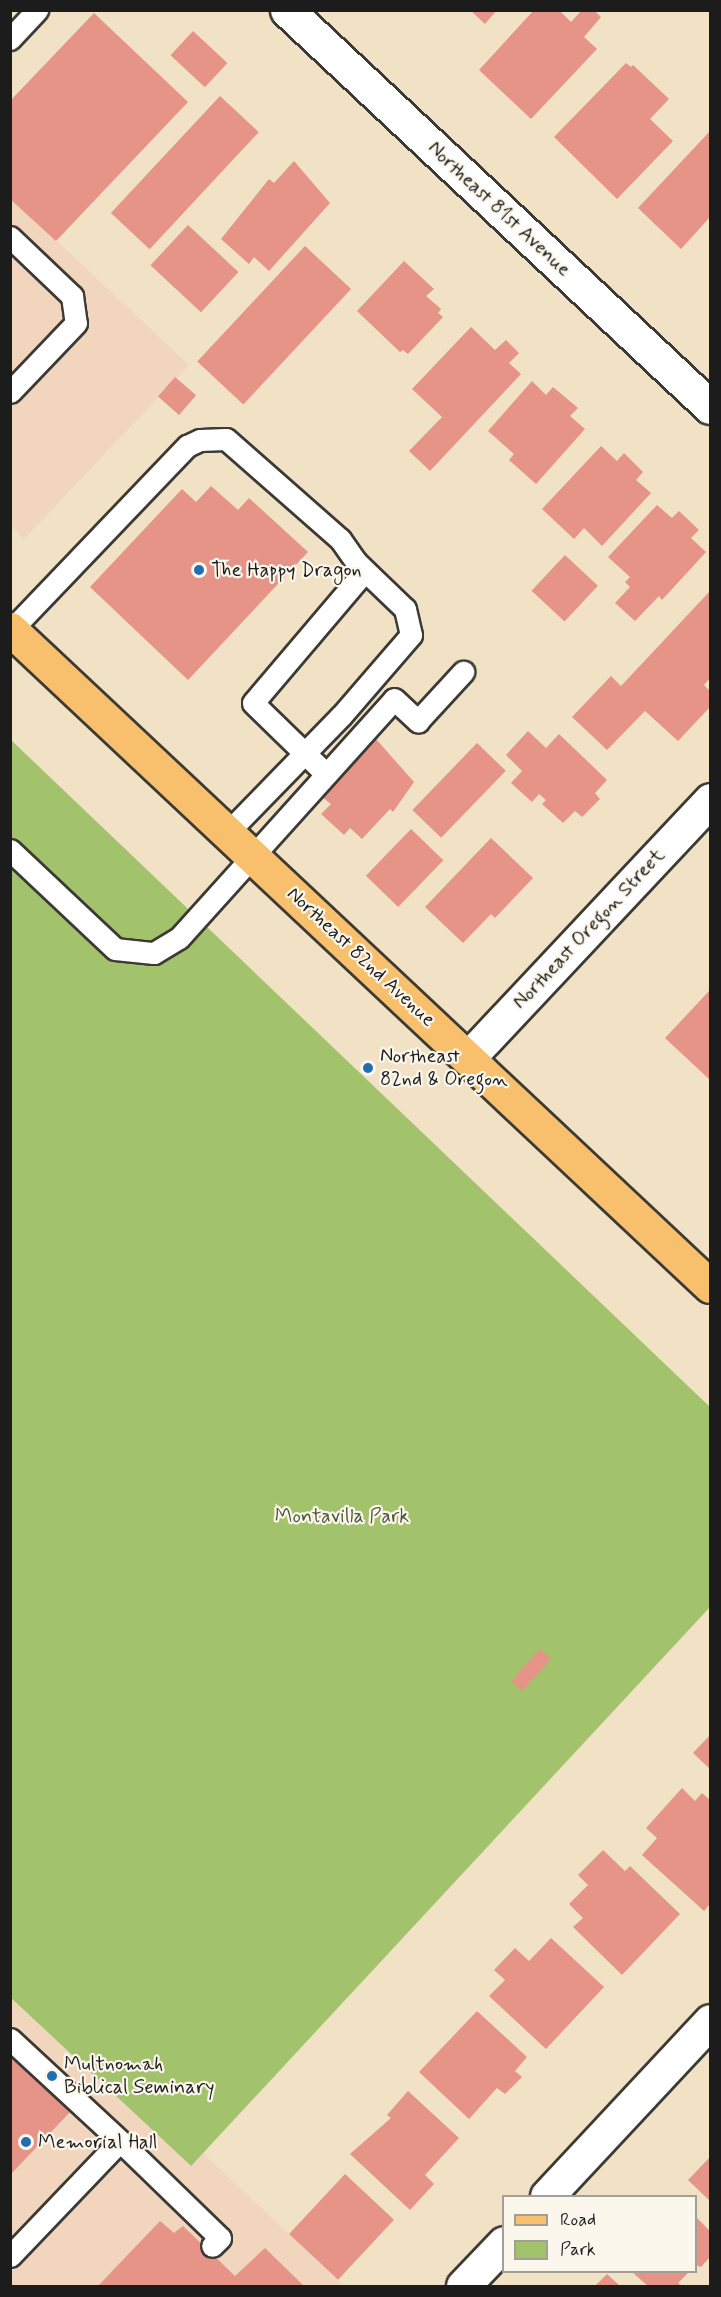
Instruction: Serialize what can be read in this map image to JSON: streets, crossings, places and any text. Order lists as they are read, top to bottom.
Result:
{
  "streets": {
    "main road": ["Northeast 82nd Avenue"],
    "street": ["Northeast 81st Avenue", "Northeast Oregon Street"]
  },
  "crossings": [
    ["Northeast Oregon Street", "Northeast 82nd Avenue"]
  ],
  "parks": ["Montavilla Park"],
  "places": [
    "The Happy Dragon",
    "Northeast 82nd & Oregon",
    "Multnomah Biblical Seminary",
    "Memorial Hall"
  ],
  "legend": ["Road", "Park"]
}
